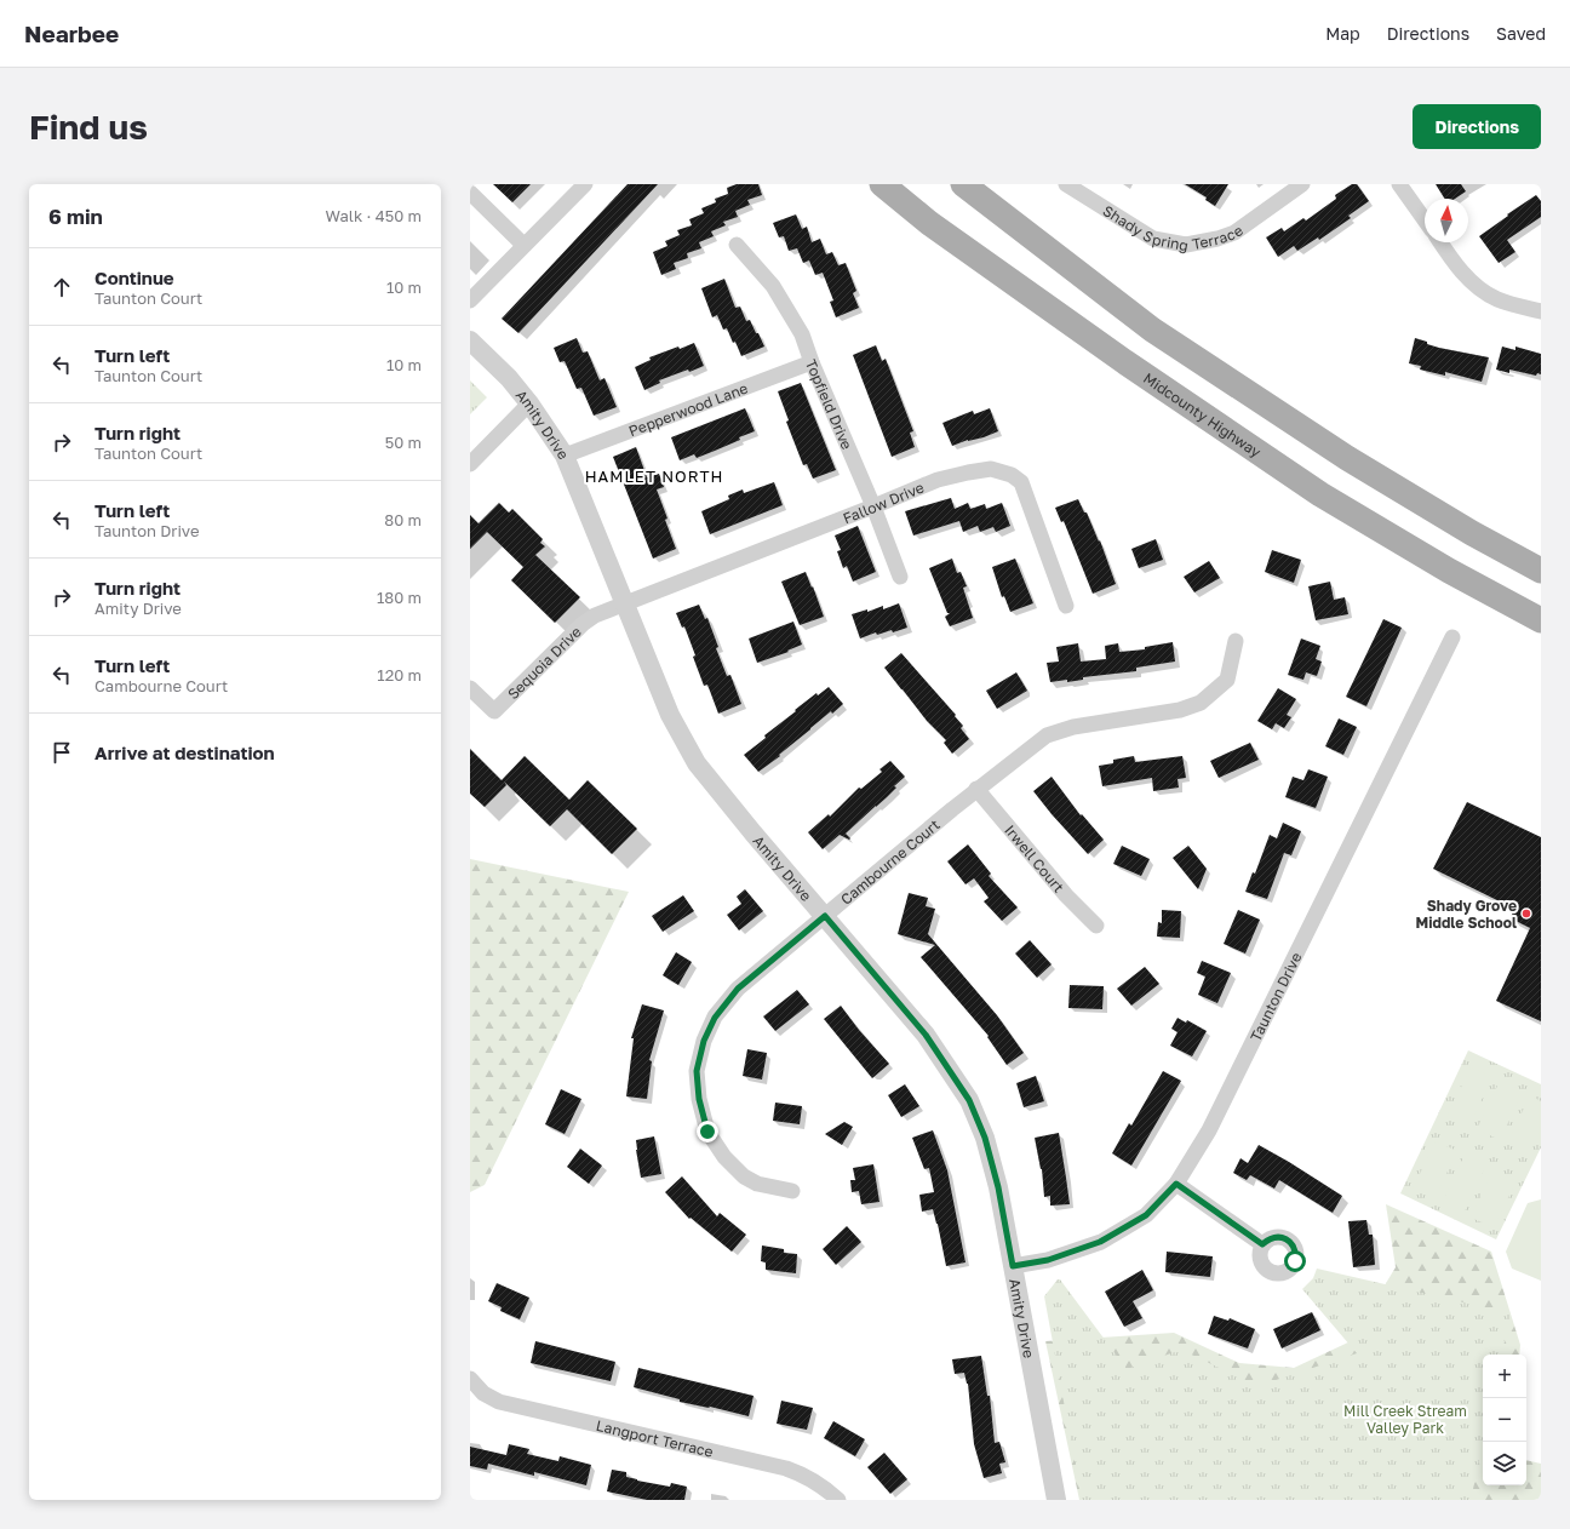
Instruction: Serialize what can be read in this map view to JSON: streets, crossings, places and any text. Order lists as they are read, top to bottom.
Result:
{
  "streets": {
    "main road": ["Midcounty Highway"],
    "street": [
      "Shady Spring Terrace",
      "Topfield Drive",
      "Pepperwood Lane",
      "Amity Drive",
      "Fallow Drive",
      "Sequoia Drive",
      "Irwell Court",
      "Cambourne Court",
      "Taunton Drive",
      "Langport Terrace"
    ]
  },
  "crossings": [
    ["Topfield Drive", "Pepperwood Lane"],
    ["Topfield Drive", "Fallow Drive"],
    ["Pepperwood Lane", "Amity Drive"],
    ["Amity Drive", "Fallow Drive"],
    ["Amity Drive", "Sequoia Drive"],
    ["Amity Drive", "Cambourne Court"],
    ["Amity Drive", "Taunton Drive"],
    ["Fallow Drive", "Sequoia Drive"],
    ["Irwell Court", "Cambourne Court"]
  ],
  "districts": ["HAMLET NORTH"],
  "parks": ["Mill Creek Stream Valley Park"],
  "places": ["Shady Grove Middle School"],
  "north": "top",
  "page": {
    "header": "Nearbee",
    "nav": ["Map", "Directions", "Saved"],
    "buttons": "Directions",
    "title": "Find us",
    "heading": ["6 min", "Walk · 450 m"],
    "list": [
      ["Continue", "Taunton Court", "10 m"],
      ["Turn left", "Taunton Court", "10 m"],
      ["Turn right", "Taunton Court", "50 m"],
      ["Turn left", "Taunton Drive", "80 m"],
      ["Turn right", "Amity Drive", "180 m"],
      ["Turn left", "Cambourne Court", "120 m"],
      "Arrive at destination"
    ],
    "map_buttons": ["+", "−"]
  }
}
